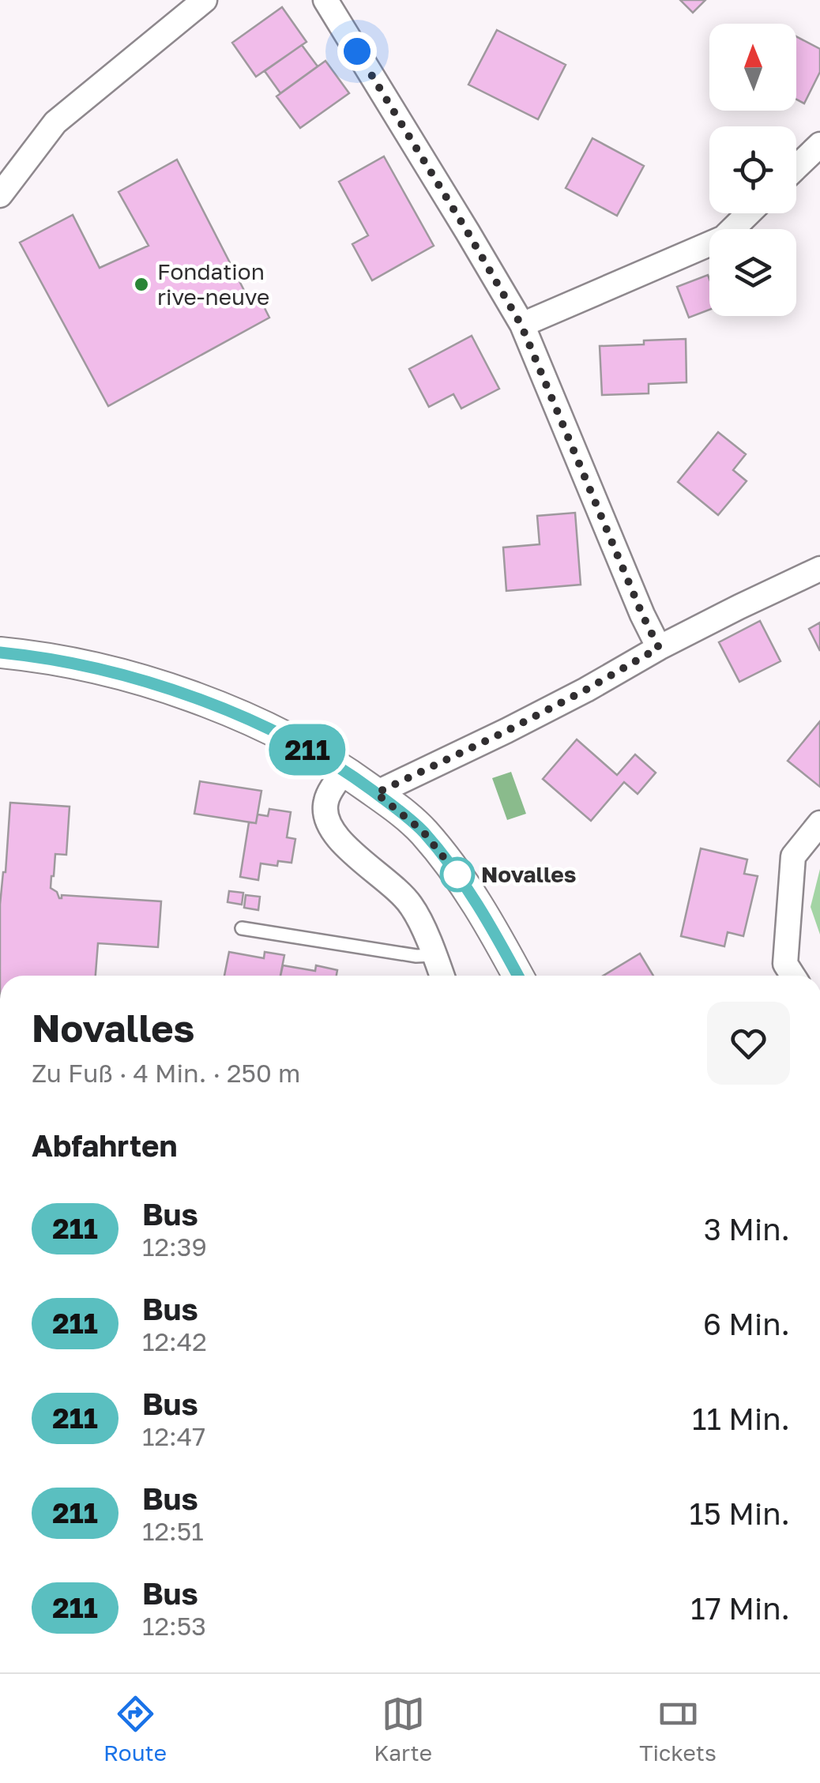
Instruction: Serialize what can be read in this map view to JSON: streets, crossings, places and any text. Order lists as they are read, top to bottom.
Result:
{
  "places": ["Fondation rive-neuve", "Novalles"],
  "lines": ["bus line 211"],
  "north": "top",
  "page": {
    "on_map": "211",
    "heading": [
      ["Novalles", "Zu Fuß · 4 Min. · 250 m"],
      "Abfahrten"
    ],
    "list": [
      {
        "mark": "211",
        "name": "Bus",
        "note": "12:39",
        "value": "3 Min."
      },
      {
        "mark": "211",
        "name": "Bus",
        "note": "12:42",
        "value": "6 Min."
      },
      {
        "mark": "211",
        "name": "Bus",
        "note": "12:47",
        "value": "11 Min."
      },
      {
        "mark": "211",
        "name": "Bus",
        "note": "12:51",
        "value": "15 Min."
      },
      {
        "mark": "211",
        "name": "Bus",
        "note": "12:53",
        "value": "17 Min."
      }
    ],
    "tabs": ["Route", "Karte", "Tickets"]
  }
}
